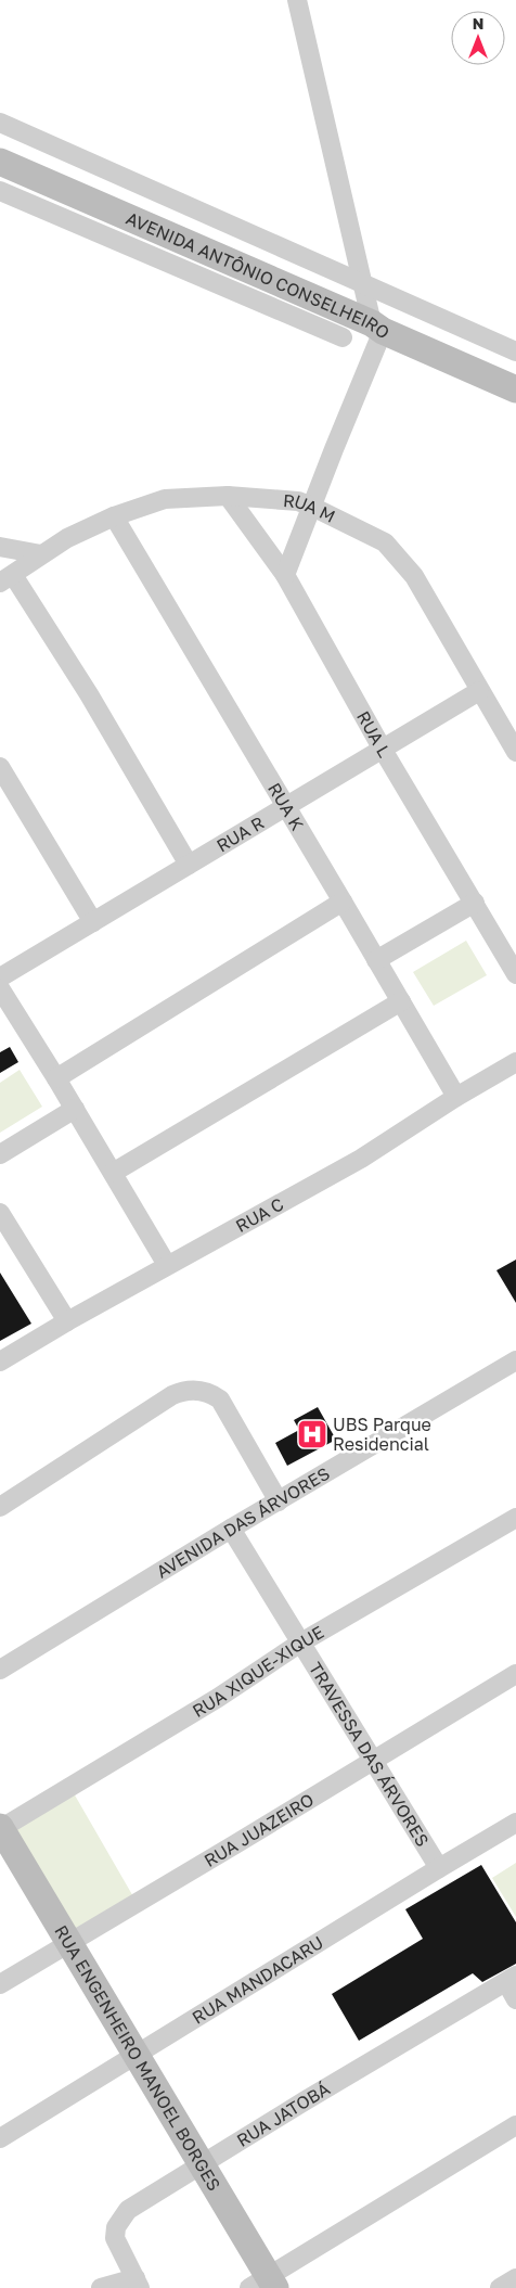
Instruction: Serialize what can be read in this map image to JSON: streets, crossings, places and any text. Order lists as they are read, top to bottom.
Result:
{
  "streets": {
    "street": [
      "AVENIDA ANTÔNIO CONSELHEIRO",
      "RUA M",
      "RUA L",
      "RUA K",
      "RUA R",
      "RUA C",
      "AVENIDA DAS ÁRVORES",
      "RUA XIQUE-XIQUE",
      "TRAVESSA DAS ÁRVORES",
      "RUA JUAZEIRO",
      "RUA MANDACARU",
      "RUA ENGENHEIRO MANOEL BORGES",
      "RUA JATOBÁ"
    ]
  },
  "crossings": [
    ["RUA M", "RUA L"],
    ["RUA M", "RUA K"],
    ["RUA M", "RUA R"],
    ["RUA L", "RUA R"],
    ["RUA K", "RUA R"],
    ["RUA K", "RUA C"],
    ["AVENIDA DAS ÁRVORES", "TRAVESSA DAS ÁRVORES"],
    ["RUA XIQUE-XIQUE", "TRAVESSA DAS ÁRVORES"],
    ["RUA XIQUE-XIQUE", "RUA ENGENHEIRO MANOEL BORGES"],
    ["TRAVESSA DAS ÁRVORES", "RUA JUAZEIRO"],
    ["TRAVESSA DAS ÁRVORES", "RUA MANDACARU"],
    ["RUA JUAZEIRO", "RUA ENGENHEIRO MANOEL BORGES"],
    ["RUA MANDACARU", "RUA ENGENHEIRO MANOEL BORGES"],
    ["RUA ENGENHEIRO MANOEL BORGES", "RUA JATOBÁ"]
  ],
  "places": {
    "hospital": ["UBS Parque Residencial"]
  },
  "north": "top"
}
